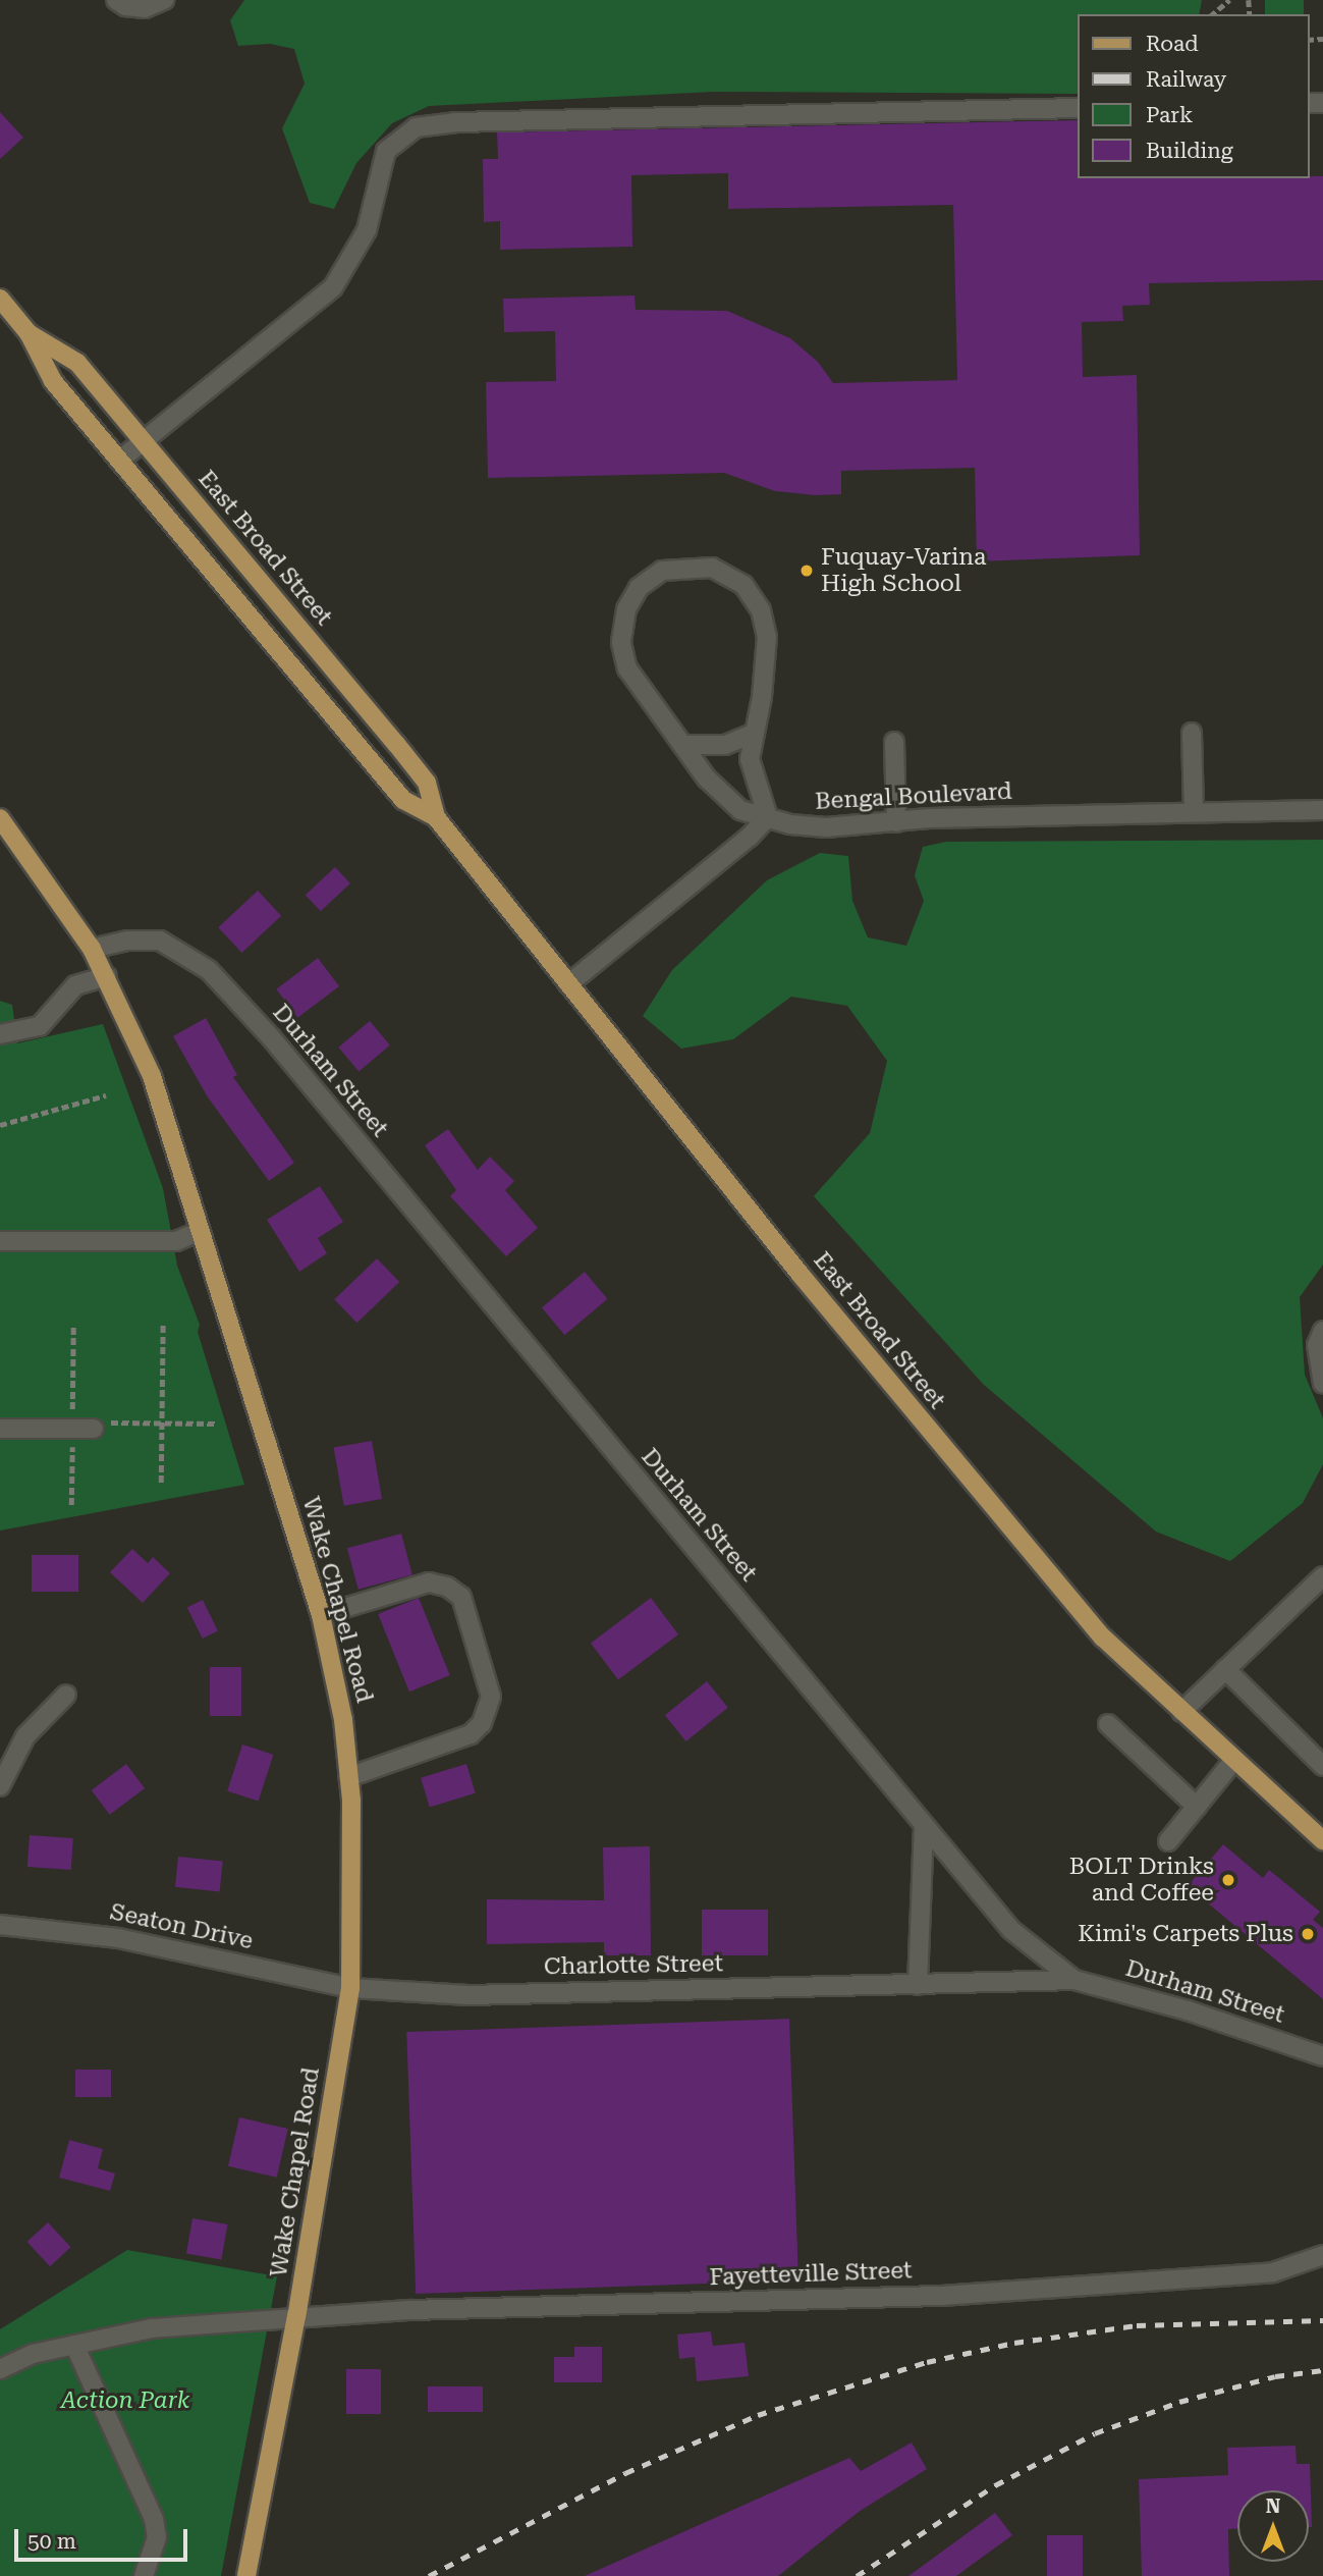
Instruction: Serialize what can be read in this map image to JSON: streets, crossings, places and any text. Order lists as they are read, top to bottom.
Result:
{
  "streets": {
    "main road": ["East Broad Street", "Wake Chapel Road"],
    "street": [
      "Bengal Boulevard",
      "Durham Street",
      "Seaton Drive",
      "Charlotte Street",
      "Fayetteville Street"
    ]
  },
  "crossings": [
    ["Durham Street", "Wake Chapel Road"],
    ["Durham Street", "Charlotte Street"],
    ["Wake Chapel Road", "Seaton Drive"],
    ["Wake Chapel Road", "Charlotte Street"],
    ["Wake Chapel Road", "Fayetteville Street"],
    ["Seaton Drive", "Charlotte Street"]
  ],
  "parks": ["Action Park"],
  "places": ["Fuquay-Varina High School", "BOLT Drinks and Coffee", "Kimi's Carpets Plus"],
  "legend": [
    "Road",
    "Railway",
    "Park",
    "Building"
  ],
  "scale_bar": "50 m",
  "north": "top"
}
